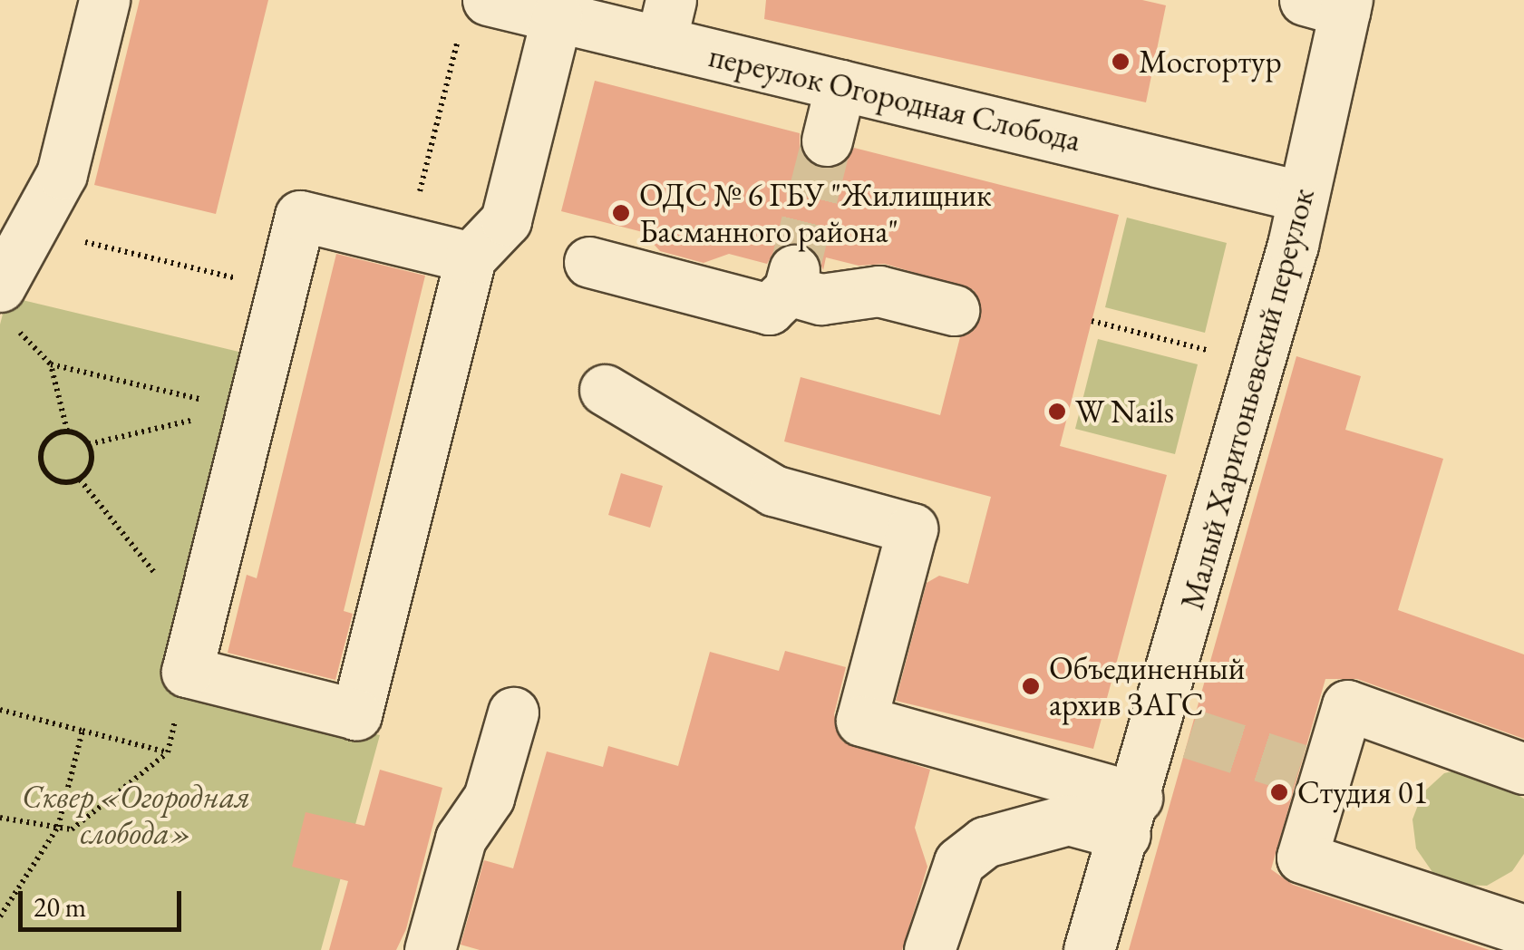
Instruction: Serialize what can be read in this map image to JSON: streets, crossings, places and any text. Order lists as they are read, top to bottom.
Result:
{
  "streets": {
    "street": ["переулок Огородная Слобода", "Малый Харитоньевский переулок"]
  },
  "crossings": [
    ["переулок Огородная Слобода", "Малый Харитоньевский переулок"]
  ],
  "parks": ["Сквер «Огородная слобода»"],
  "places": [
    "Мосгортур",
    "ОДС № 6 ГБУ \"Жилищник Басманного района\"",
    "W Nails",
    "Объединенный архив ЗАГС",
    "Студия 01"
  ],
  "scale_bar": "20 m"
}
